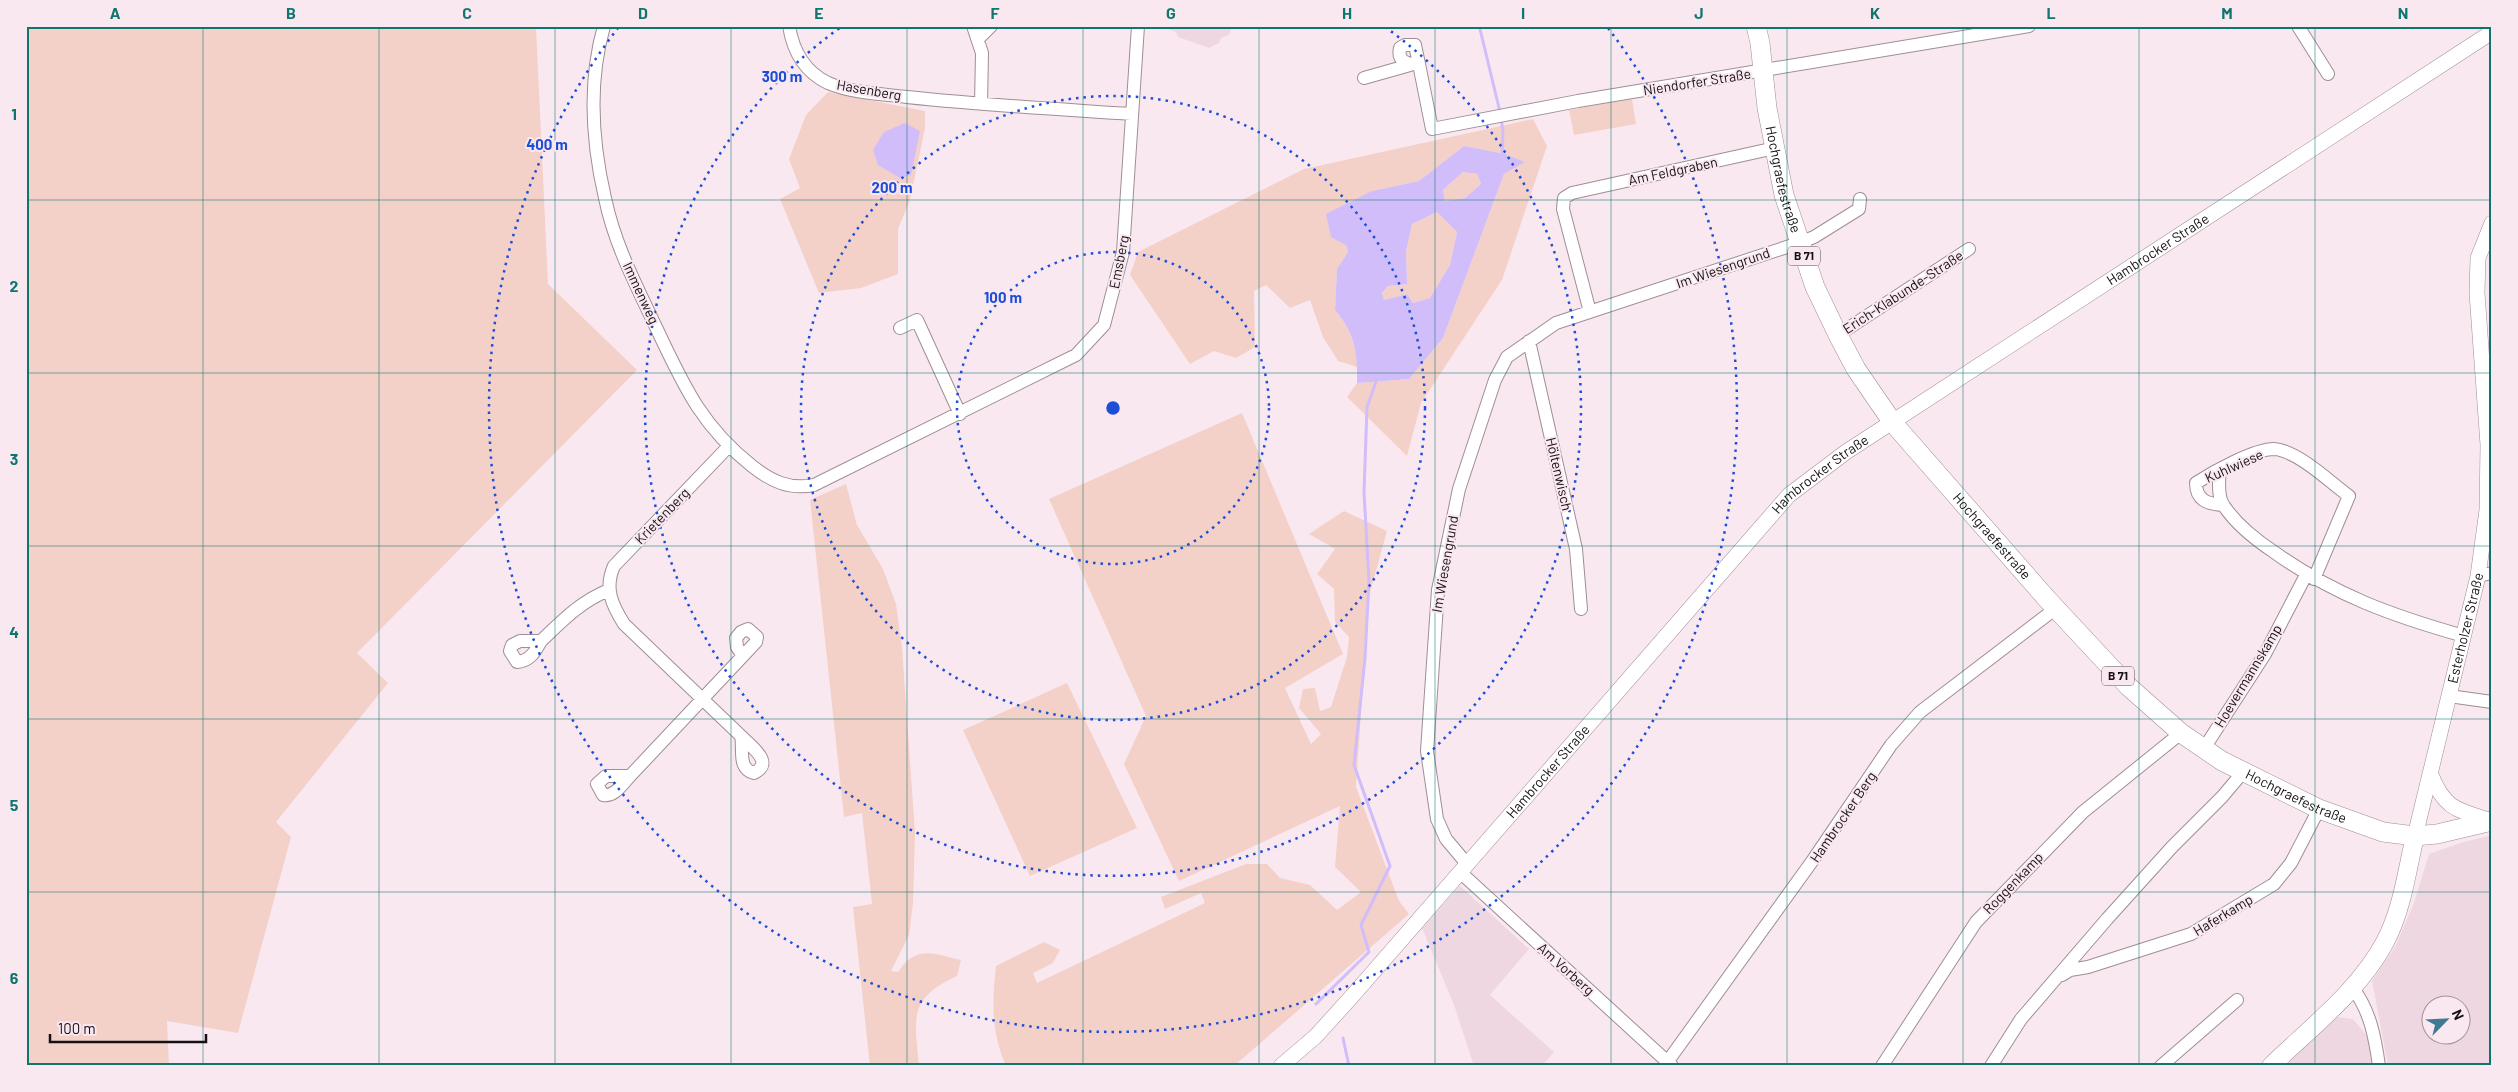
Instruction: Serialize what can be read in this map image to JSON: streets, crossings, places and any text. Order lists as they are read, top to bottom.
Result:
{
  "streets": {
    "main road": ["Hochgraefestraße", "B 71", "Esterholzer Straße"],
    "street": [
      "Niendorfer Straße",
      "Hasenberg",
      "Am Feldgraben",
      "Hambrocker Straße",
      "Emsberg",
      "Im Wiesengrund",
      "Erich-Klabunde-Straße",
      "Immenweg",
      "Kuhlwiese",
      "Höltenwisch",
      "Krietenberg",
      "Hoevermannskamp",
      "Hambrocker Berg",
      "Roggenkamp",
      "Haferkamp",
      "Am Vorberg"
    ]
  },
  "crossings": [
    ["Niendorfer Straße", "Hochgraefestraße"],
    ["Niendorfer Straße", "B 71"],
    ["Hasenberg", "Emsberg"],
    ["Am Feldgraben", "Hochgraefestraße"],
    ["Am Feldgraben", "Im Wiesengrund"],
    ["Hochgraefestraße", "Hambrocker Straße"],
    ["Hochgraefestraße", "B 71"],
    ["Hochgraefestraße", "Im Wiesengrund"],
    ["Hochgraefestraße", "Erich-Klabunde-Straße"],
    ["Hochgraefestraße", "Esterholzer Straße"],
    ["Hochgraefestraße", "Hoevermannskamp"],
    ["Hochgraefestraße", "Hambrocker Berg"],
    ["Hochgraefestraße", "Roggenkamp"],
    ["Hochgraefestraße", "Haferkamp"],
    ["Hambrocker Straße", "Im Wiesengrund"],
    ["Hambrocker Straße", "Am Vorberg"],
    ["B 71", "Esterholzer Straße"],
    ["Emsberg", "Immenweg"],
    ["Im Wiesengrund", "Höltenwisch"],
    ["Im Wiesengrund", "Am Vorberg"],
    ["Immenweg", "Krietenberg"],
    ["Kuhlwiese", "Hoevermannskamp"],
    ["Hambrocker Berg", "Am Vorberg"]
  ],
  "scale_bar": "100 m",
  "north": "top right",
  "grid": {
    "columns": [
      "A",
      "B",
      "C",
      "D",
      "E",
      "F",
      "G",
      "H",
      "I",
      "J",
      "K",
      "L",
      "M",
      "N"
    ],
    "rows": [
      "1",
      "2",
      "3",
      "4",
      "5",
      "6"
    ]
  },
  "rings": [
    "300 m",
    "400 m",
    "200 m",
    "100 m"
  ]
}
